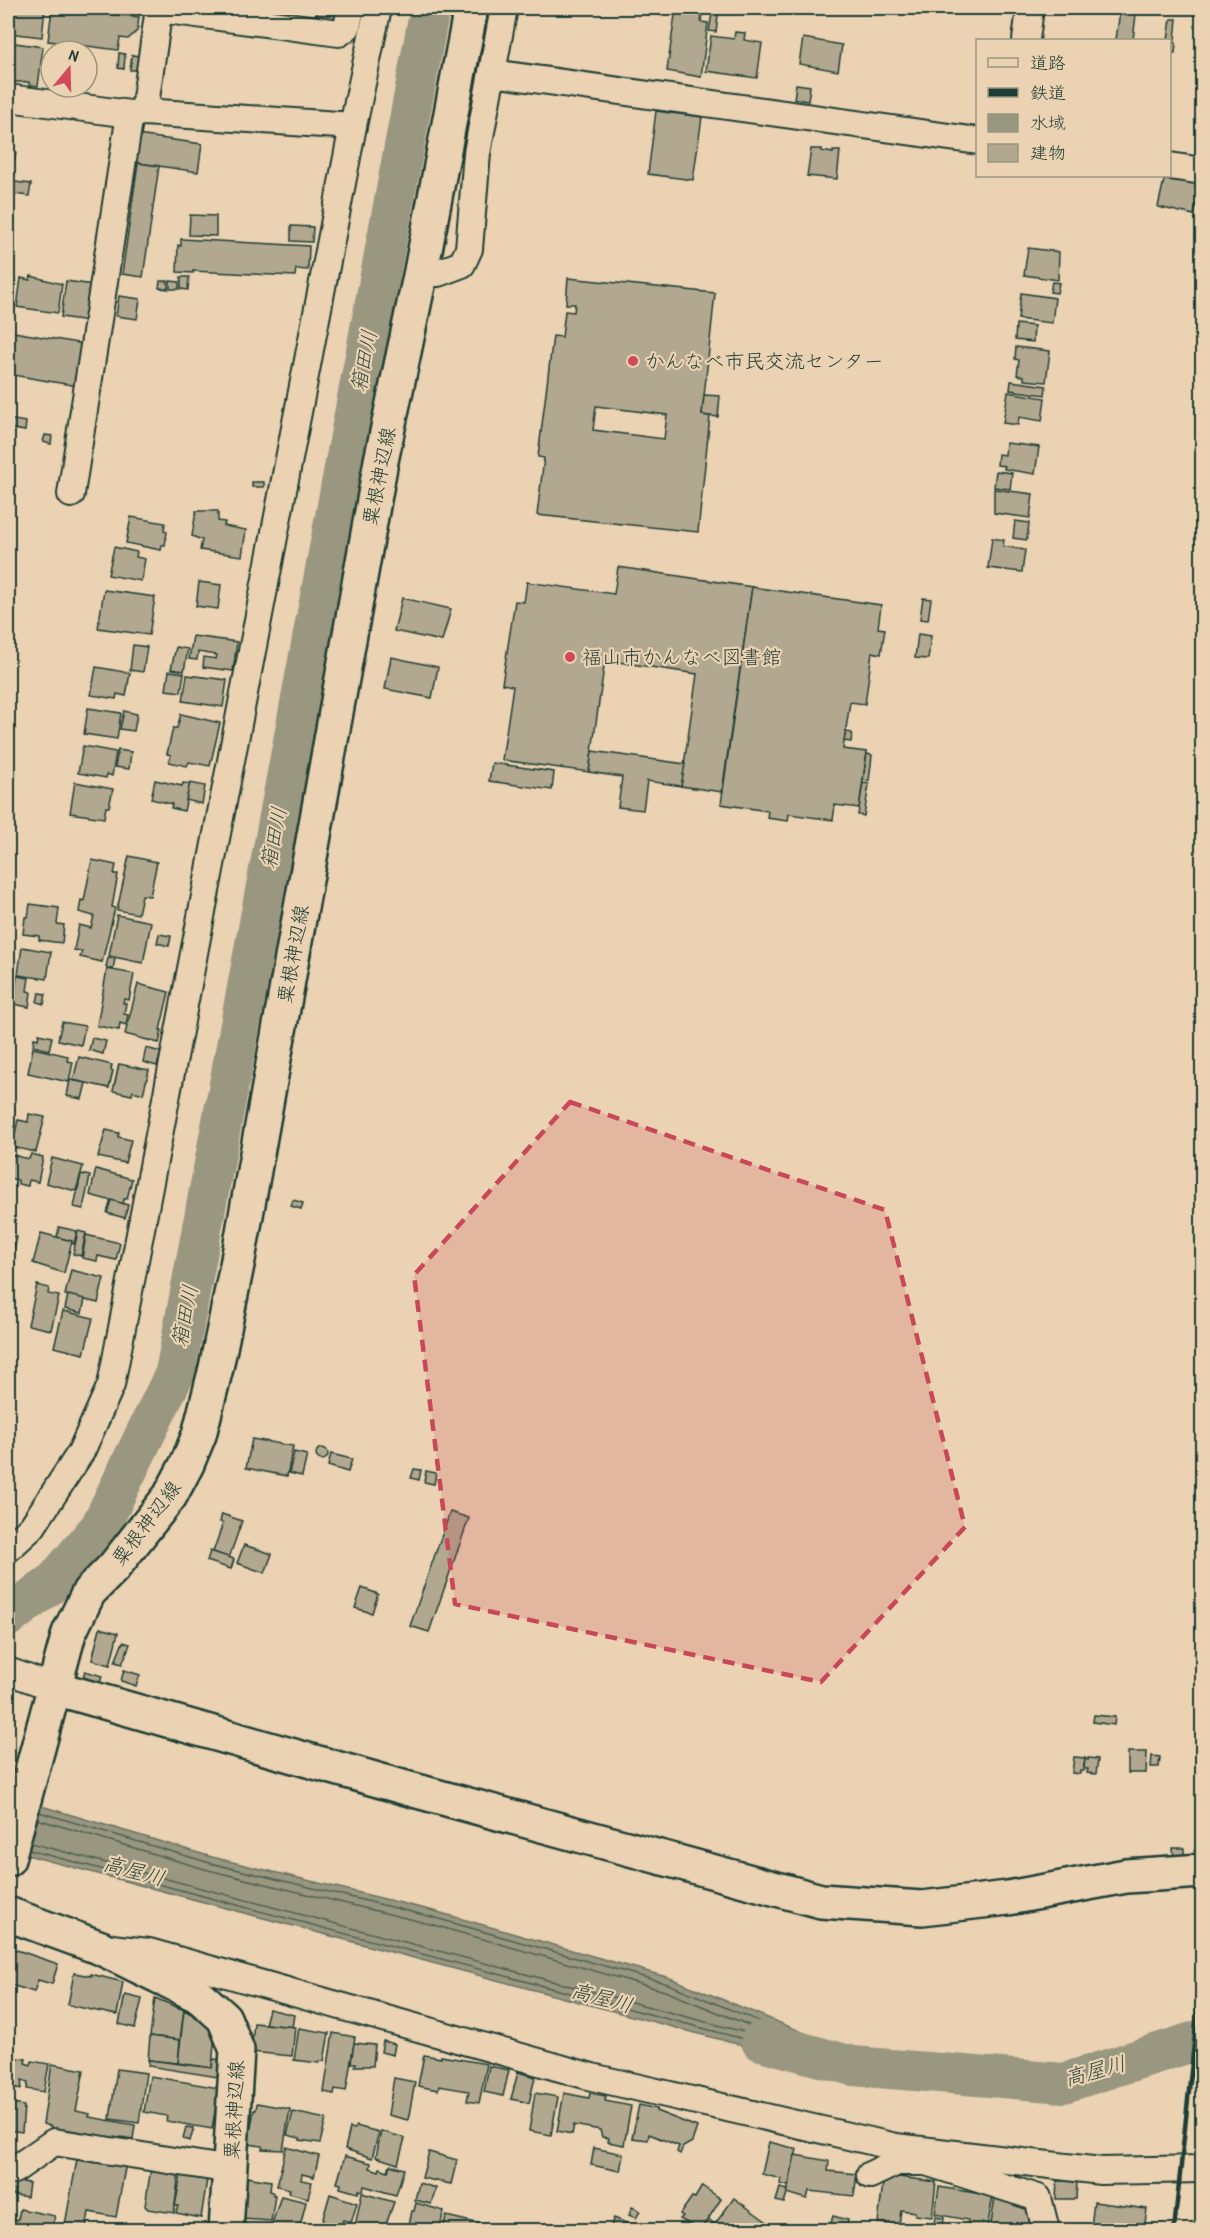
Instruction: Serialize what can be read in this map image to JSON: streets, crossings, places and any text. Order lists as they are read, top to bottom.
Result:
{
  "streets": {
    "main road": ["粟根神辺線"]
  },
  "water": ["箱田川", "高屋川"],
  "places": ["かんなべ市民交流センター", "福山市かんなべ図書館"],
  "legend": [
    "道路",
    "鉄道",
    "水域",
    "建物"
  ],
  "north": "top"
}
